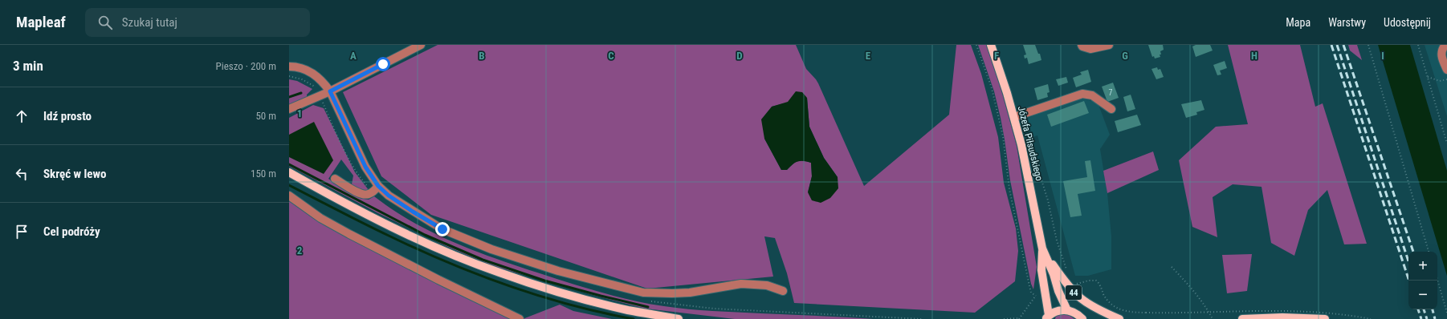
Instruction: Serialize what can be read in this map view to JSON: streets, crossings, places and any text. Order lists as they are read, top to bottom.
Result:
{
  "streets": {
    "main road": ["Józefa Piłsudskiego", "44"]
  },
  "crossings": [
    ["Józefa Piłsudskiego", "44"]
  ],
  "house_numbers": ["7"],
  "page": {
    "header": "Mapleaf",
    "search": "Szukaj tutaj",
    "nav": ["Mapa", "Warstwy", "Udostępnij"],
    "heading": ["3 min", "Pieszo · 200 m"],
    "list": [
      ["Idź prosto", "50 m"],
      ["Skręć w lewo", "150 m"],
      "Cel podróży"
    ],
    "map_buttons": ["+", "−"]
  },
  "grid": {
    "columns": [
      "A",
      "B",
      "C",
      "D",
      "E",
      "F",
      "G",
      "H",
      "I"
    ],
    "rows": ["1", "2"]
  }
}
